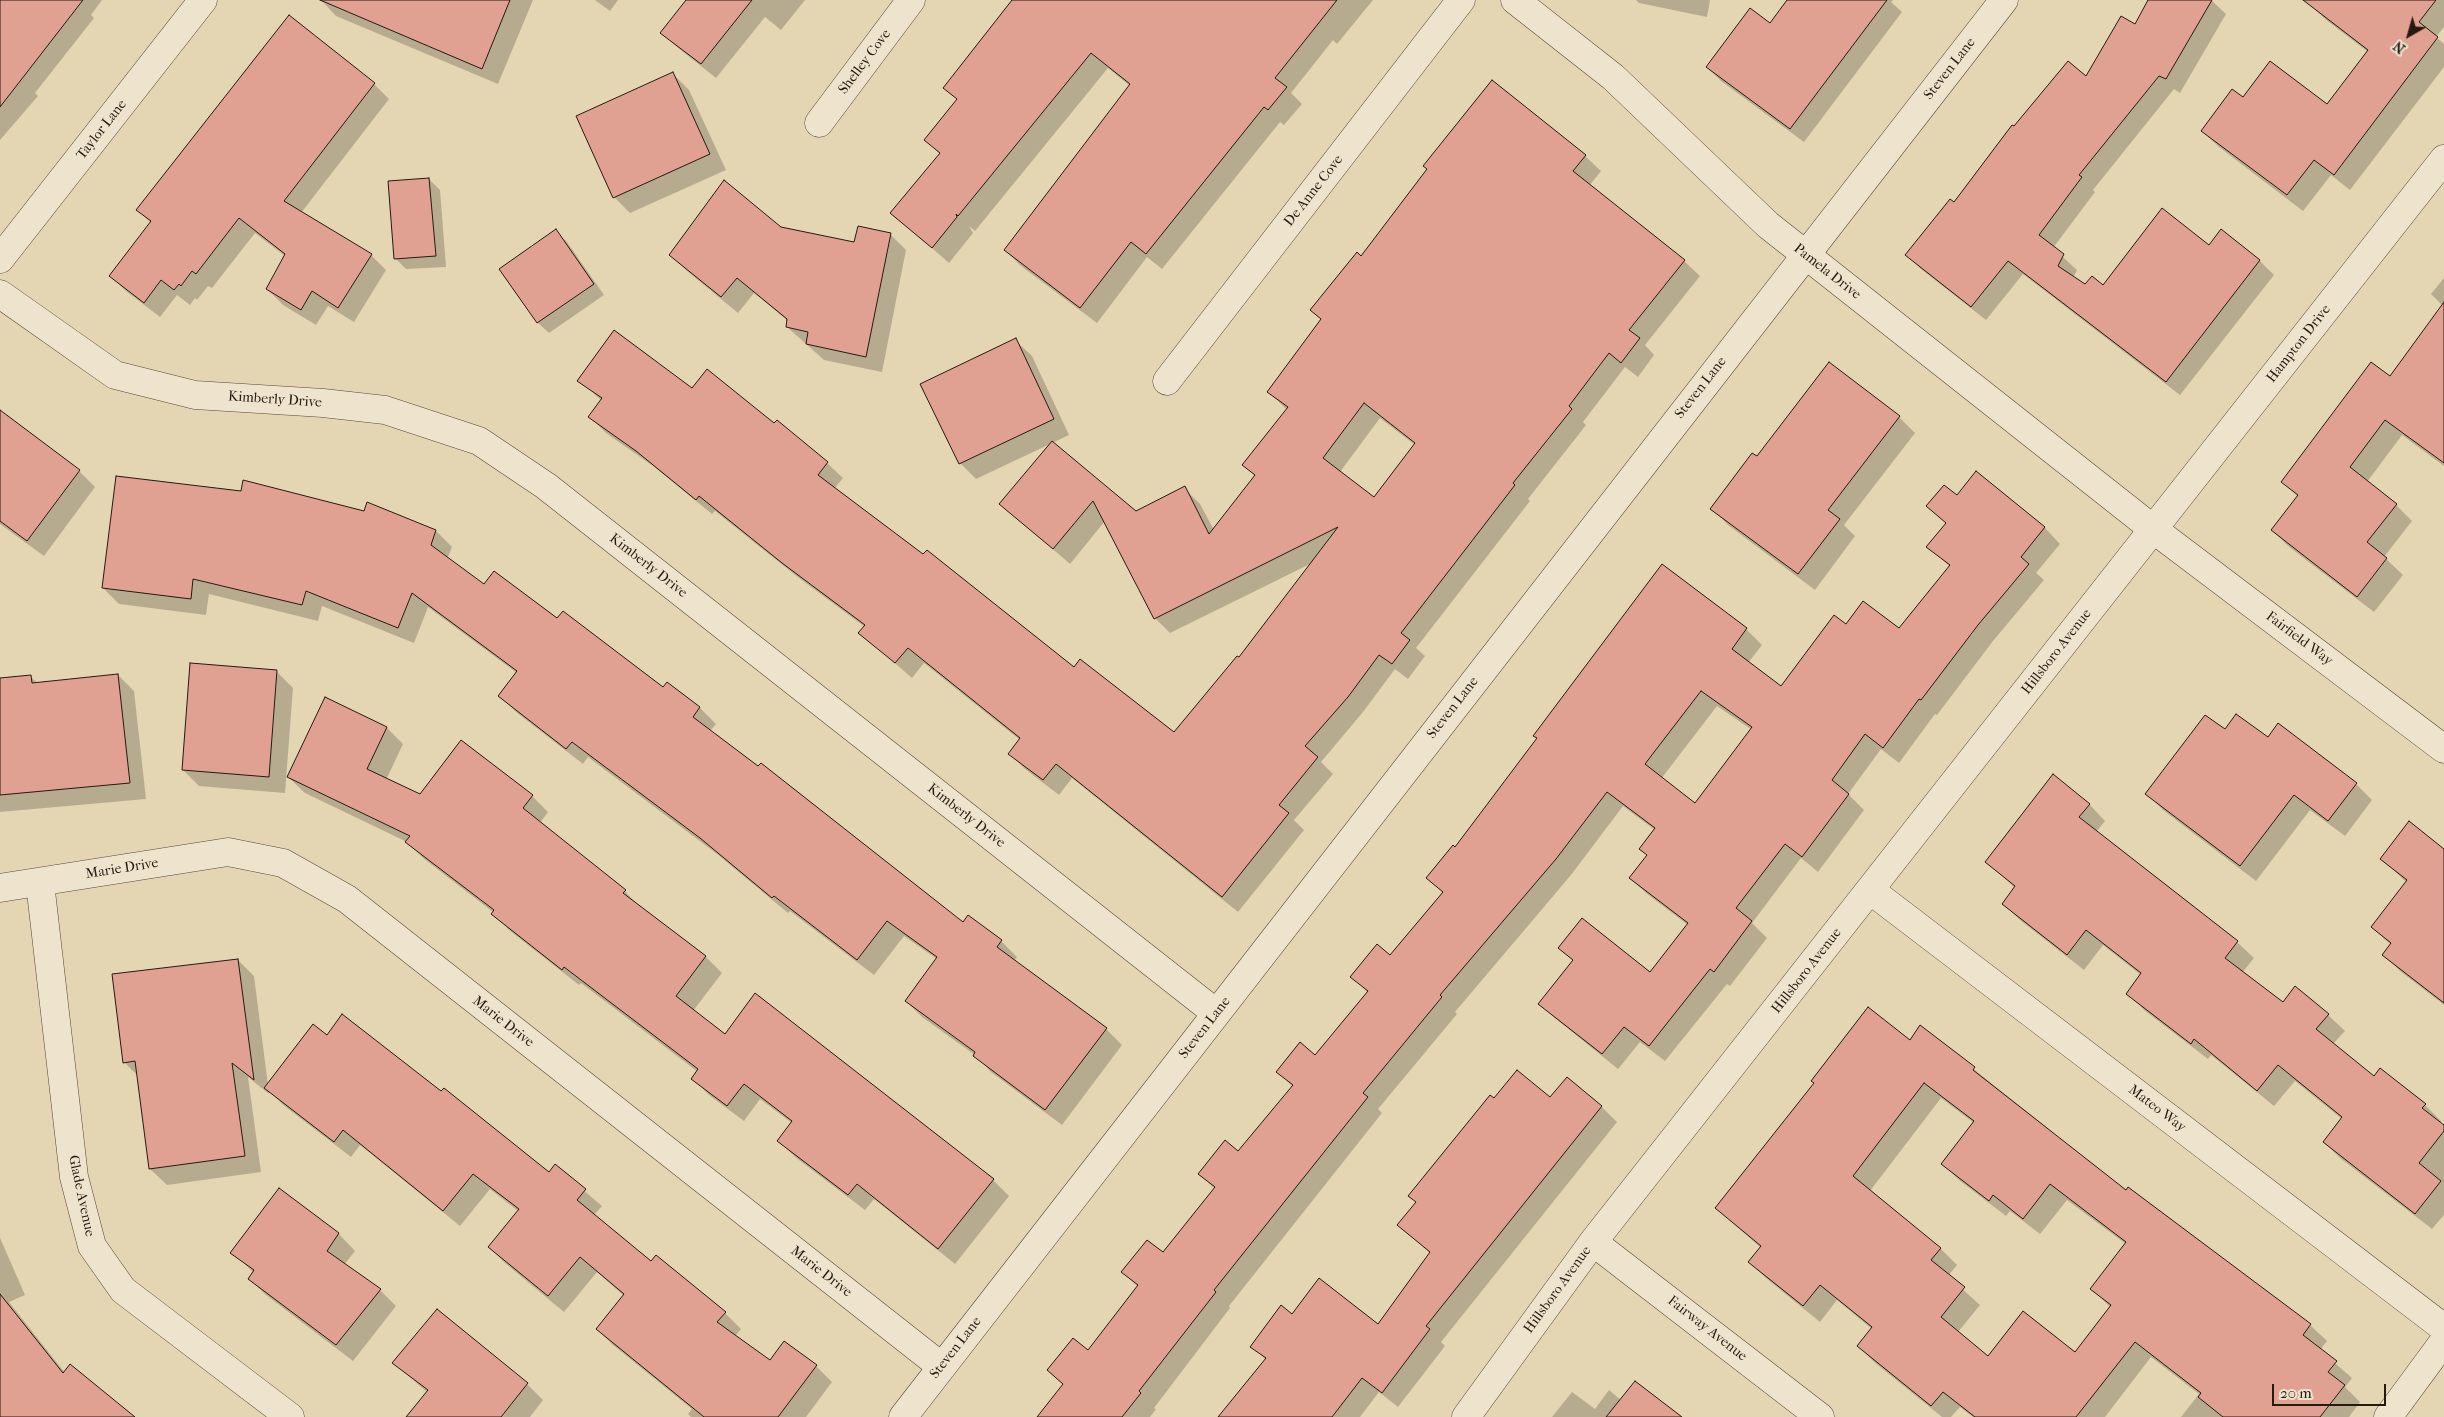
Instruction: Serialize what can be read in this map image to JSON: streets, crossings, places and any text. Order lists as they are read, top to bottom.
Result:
{
  "streets": {
    "street": [
      "Shelley Cove",
      "Steven Lane",
      "Taylor Lane",
      "De Anne Cove",
      "Pamela Drive",
      "Hampton Drive",
      "Kimberly Drive",
      "Fairfield Way",
      "Hillsboro Avenue",
      "Marie Drive",
      "Mateo Way",
      "Glade Avenue",
      "Fairway Avenue"
    ]
  },
  "crossings": [
    ["Steven Lane", "Pamela Drive"],
    ["Steven Lane", "Kimberly Drive"],
    ["Steven Lane", "Marie Drive"],
    ["Pamela Drive", "Hampton Drive"],
    ["Pamela Drive", "Fairfield Way"],
    ["Pamela Drive", "Hillsboro Avenue"],
    ["Hampton Drive", "Fairfield Way"],
    ["Hampton Drive", "Hillsboro Avenue"],
    ["Fairfield Way", "Hillsboro Avenue"],
    ["Hillsboro Avenue", "Mateo Way"],
    ["Hillsboro Avenue", "Fairway Avenue"],
    ["Marie Drive", "Glade Avenue"]
  ],
  "scale_bar": "20 m",
  "north": "bottom left"
}
